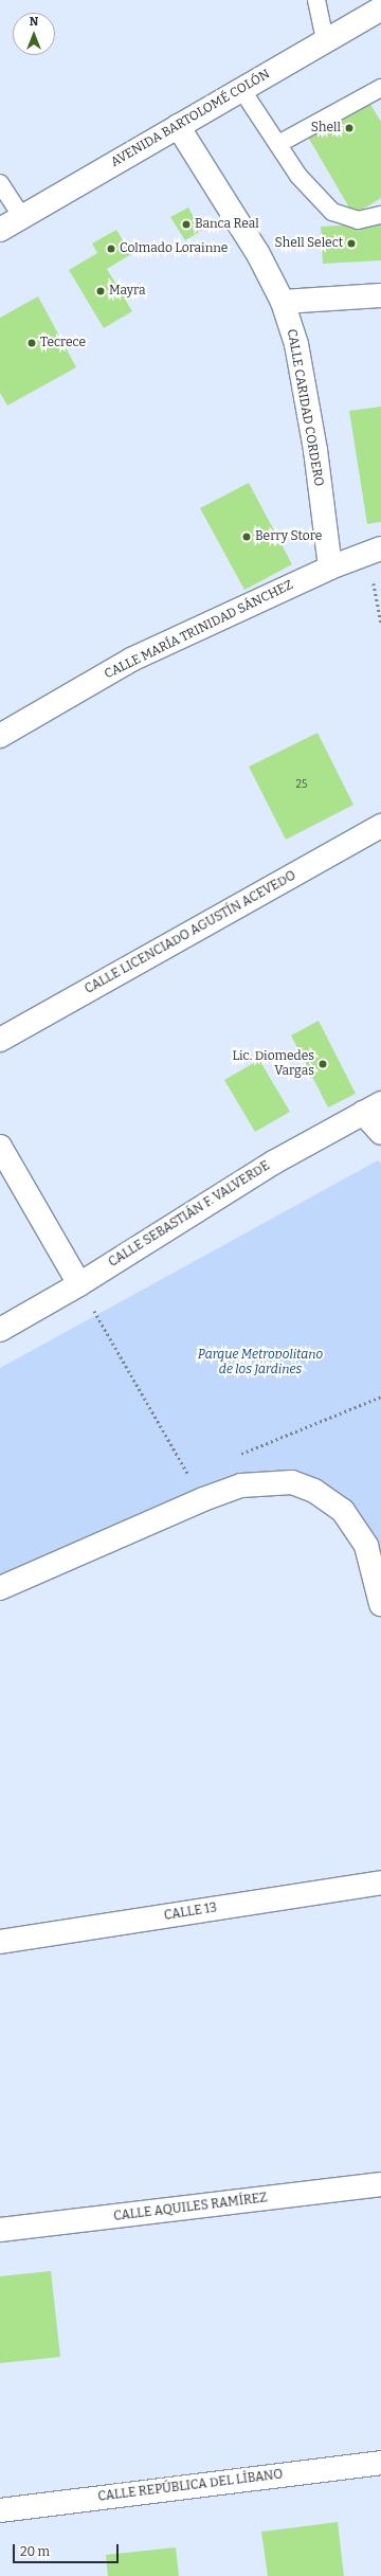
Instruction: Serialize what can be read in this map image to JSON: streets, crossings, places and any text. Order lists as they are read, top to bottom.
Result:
{
  "streets": {
    "street": [
      "AVENIDA BARTOLOMÉ COLÓN",
      "CALLE CARIDAD CORDERO",
      "CALLE MARÍA TRINIDAD SÁNCHEZ",
      "CALLE LICENCIADO AGUSTÍN ACEVEDO",
      "CALLE SEBASTIÁN F. VALVERDE",
      "CALLE 13",
      "CALLE AQUILES RAMÍREZ",
      "CALLE REPÚBLICA DEL LÍBANO"
    ]
  },
  "crossings": [
    ["AVENIDA BARTOLOMÉ COLÓN", "CALLE CARIDAD CORDERO"],
    ["CALLE CARIDAD CORDERO", "CALLE MARÍA TRINIDAD SÁNCHEZ"]
  ],
  "parks": ["Parque Metropolitano de los Jardines"],
  "places": [
    "Shell",
    "Banca Real",
    "Shell Select",
    "Colmado Lorainne",
    "Mayra",
    "Tecrece",
    "Berry Store",
    "Lic. Diomedes Vargas"
  ],
  "house_numbers": ["25"],
  "scale_bar": "20 m",
  "north": "top"
}
